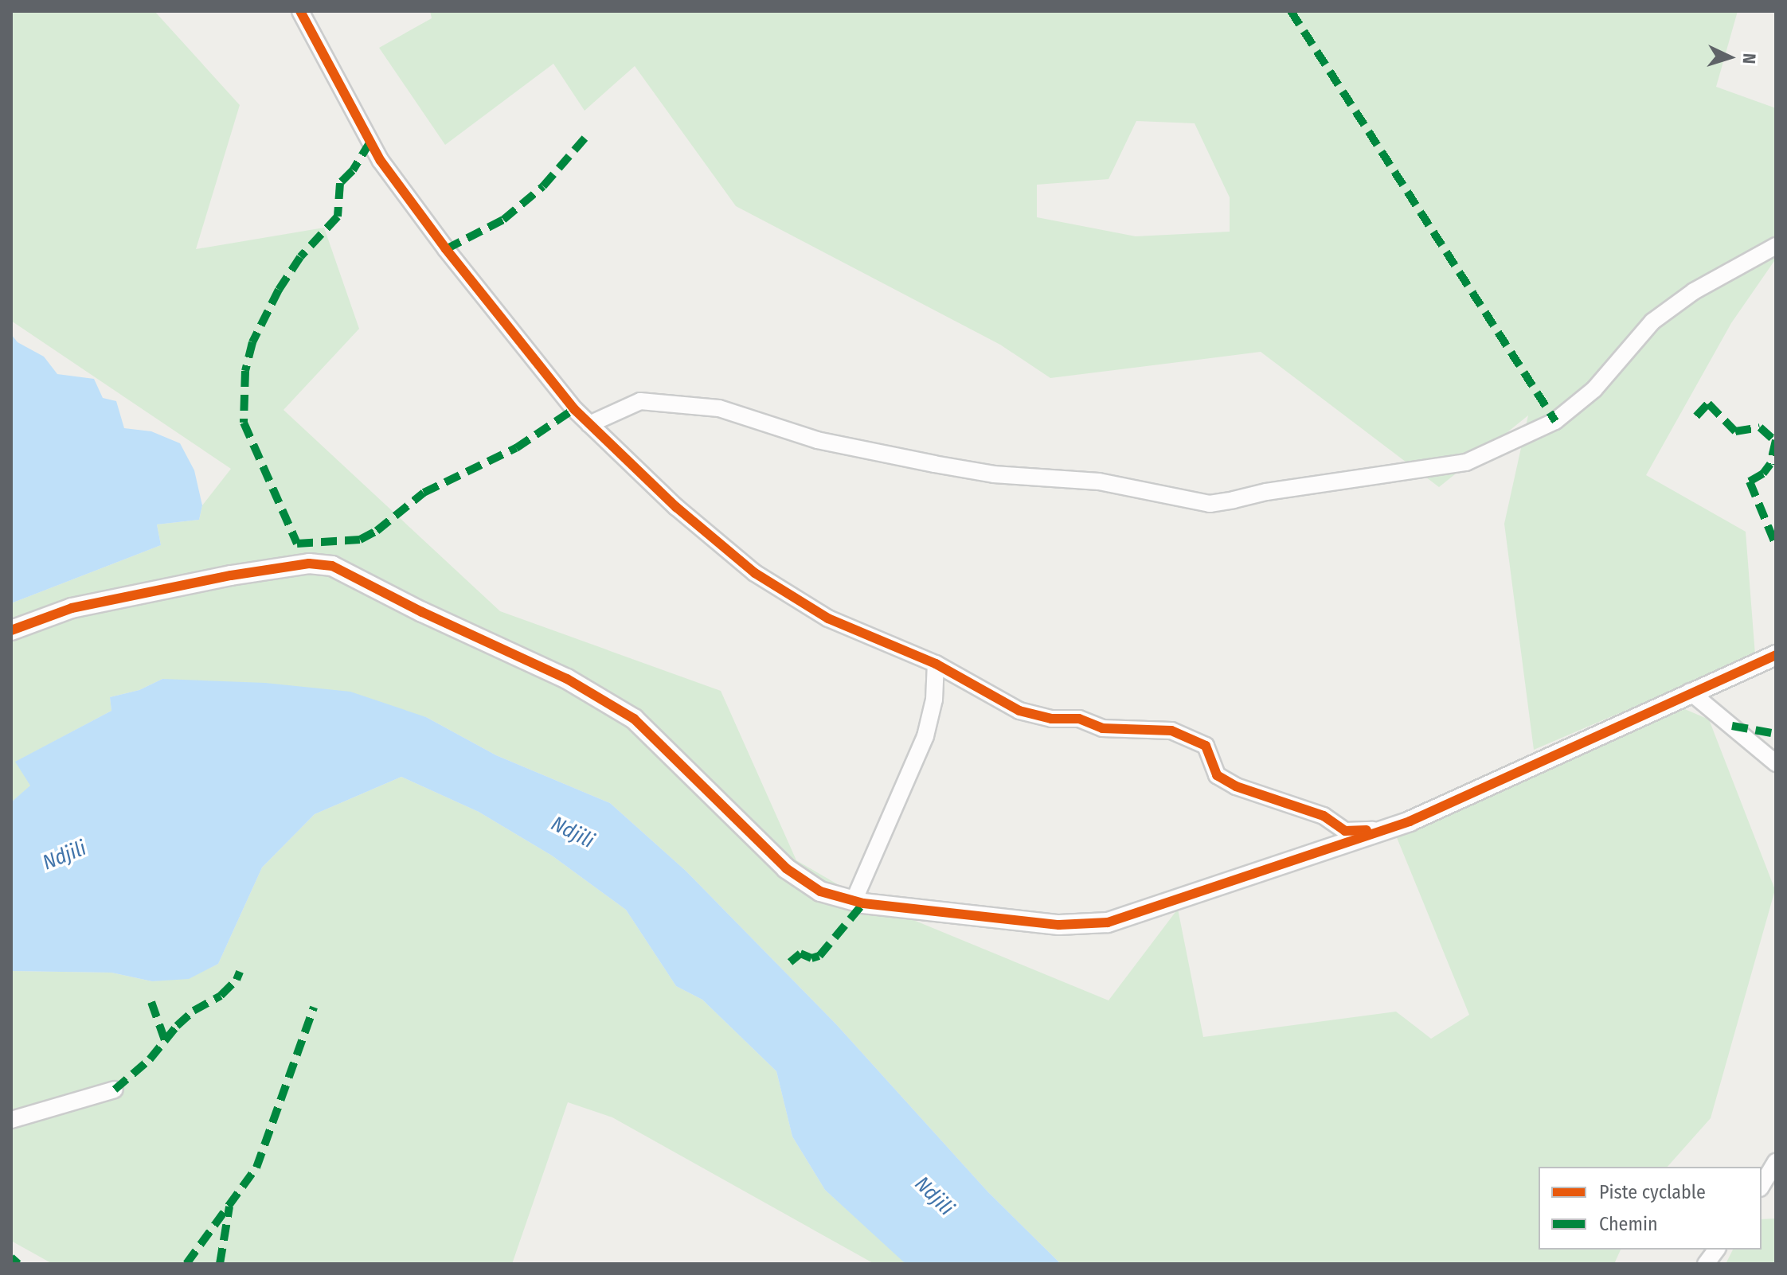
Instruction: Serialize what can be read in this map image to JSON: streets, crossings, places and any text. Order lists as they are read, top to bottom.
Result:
{
  "water": ["Ndjili"],
  "legend": ["Piste cyclable", "Chemin"],
  "north": "right"
}
